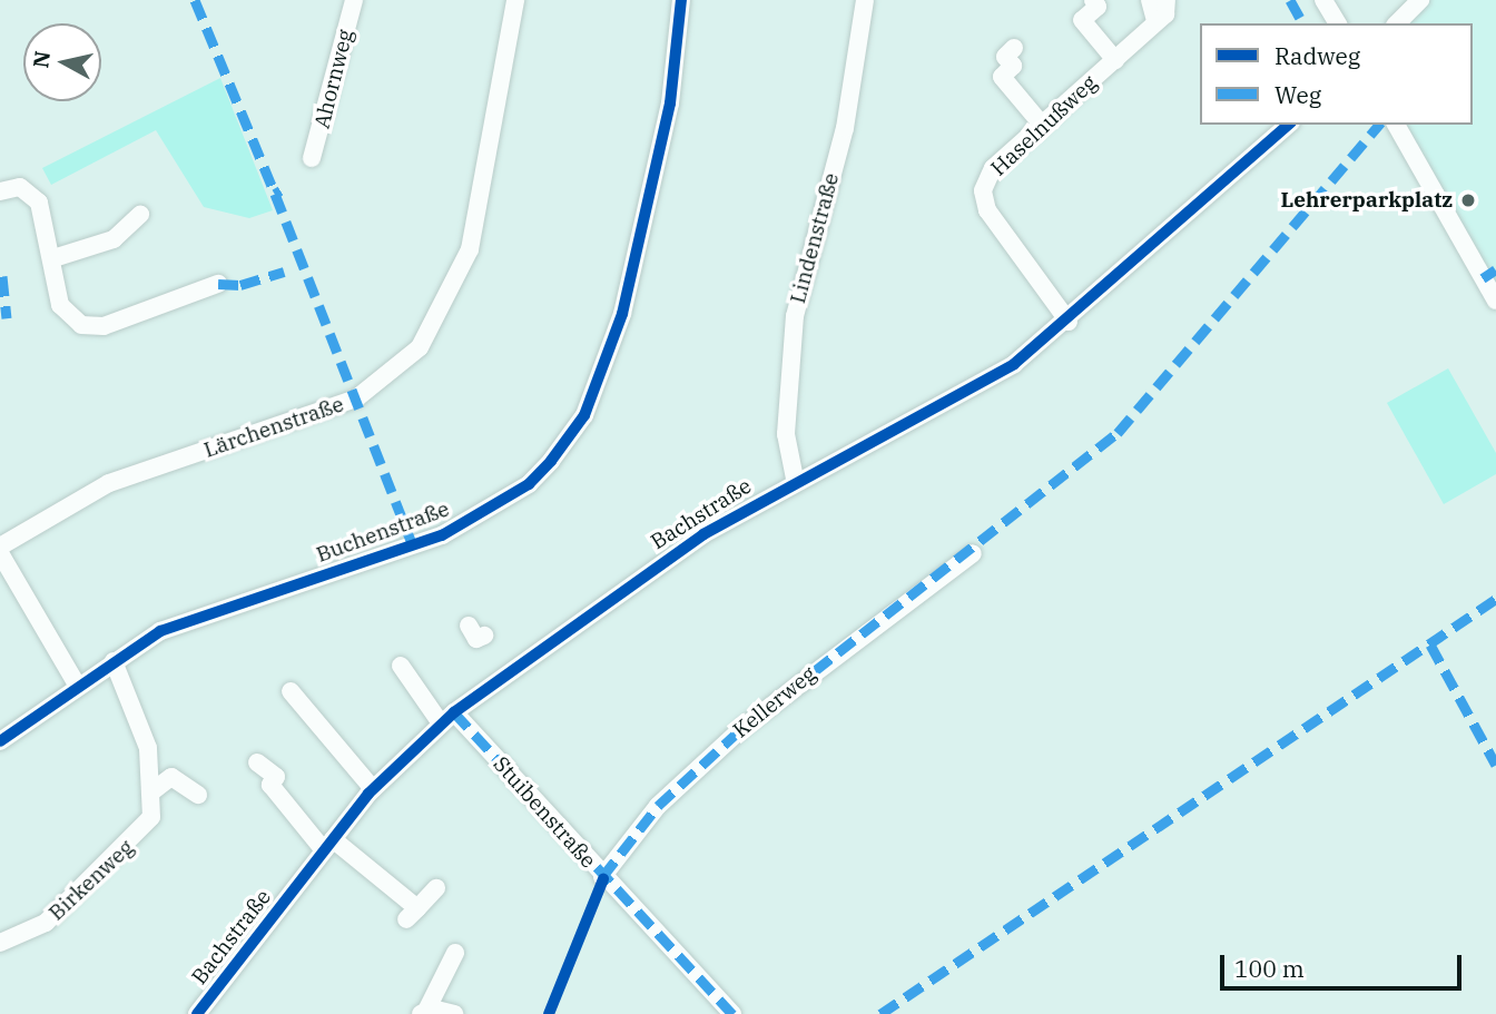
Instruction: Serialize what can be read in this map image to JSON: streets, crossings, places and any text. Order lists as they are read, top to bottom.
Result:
{
  "streets": {
    "street": [
      "Ahornweg",
      "Haselnußweg",
      "Lindenstraße",
      "Lärchenstraße",
      "Bachstraße",
      "Buchenstraße",
      "Kellerweg",
      "Stuibenstraße",
      "Birkenweg"
    ]
  },
  "crossings": [
    ["Haselnußweg", "Bachstraße"],
    ["Lindenstraße", "Bachstraße"],
    ["Bachstraße", "Stuibenstraße"],
    ["Buchenstraße", "Birkenweg"],
    ["Kellerweg", "Stuibenstraße"]
  ],
  "places": ["Lehrerparkplatz"],
  "legend": ["Radweg", "Weg"],
  "scale_bar": "100 m",
  "north": "left"
}
